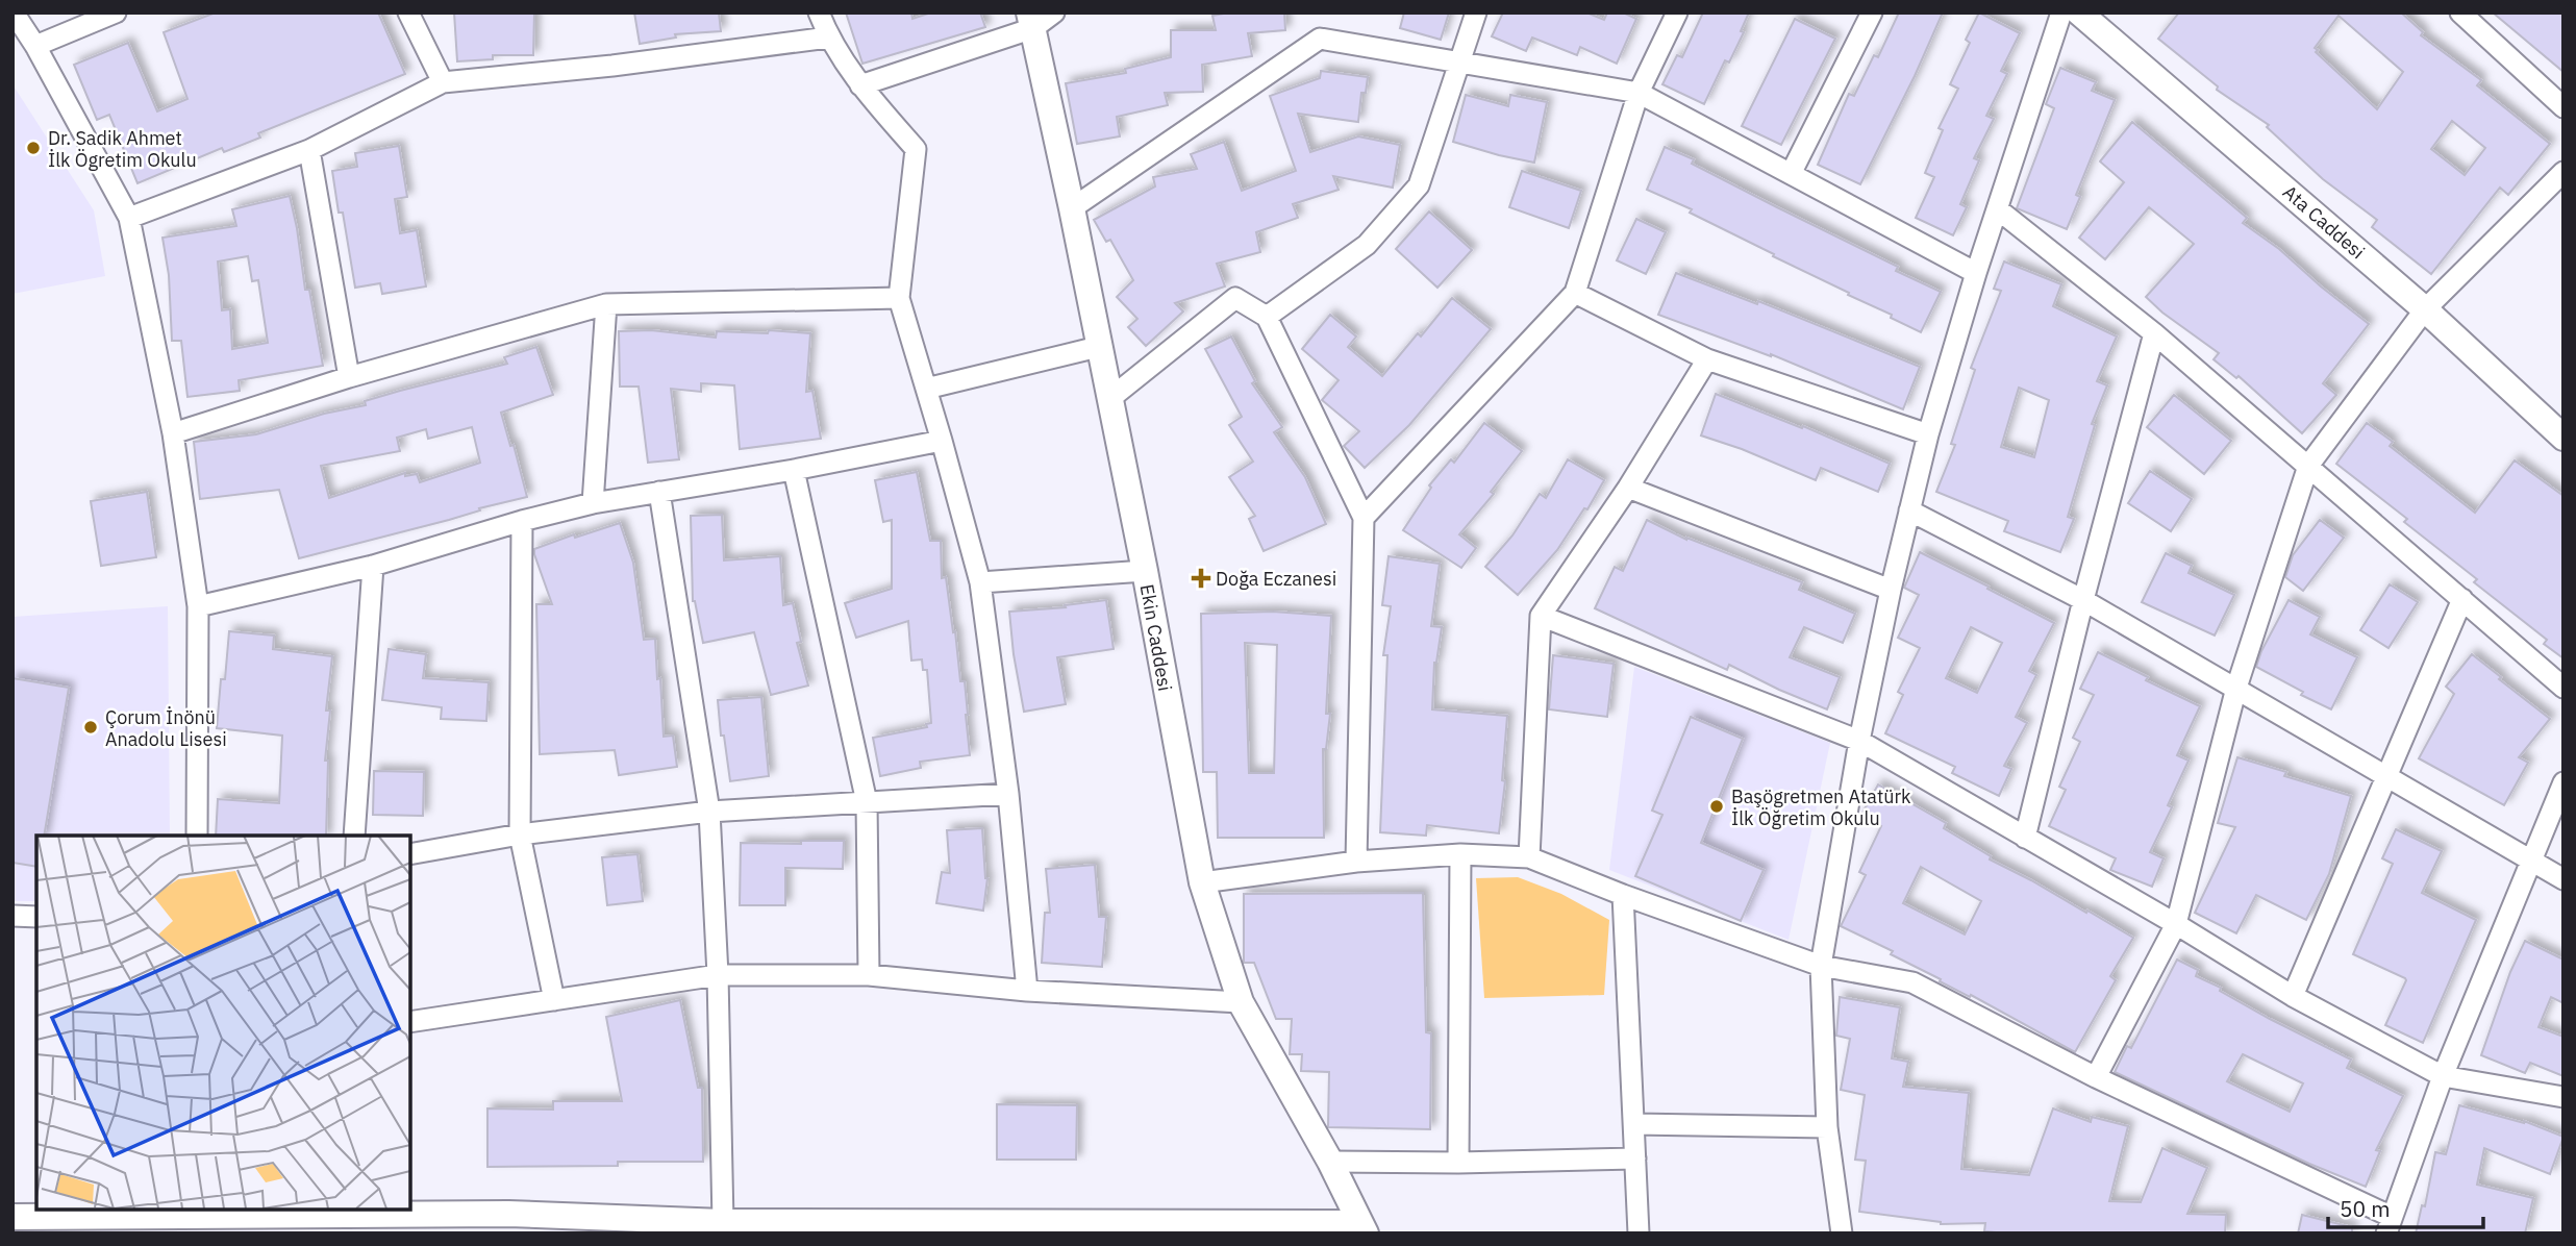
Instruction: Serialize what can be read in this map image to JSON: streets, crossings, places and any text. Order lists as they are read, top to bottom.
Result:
{
  "streets": {
    "street": ["Ata Caddesi", "Ekin Caddesi"]
  },
  "places": {
    "other": ["Dr. Sadik Ahmet İlk Ögretim Okulu", "Çorum İnönü Anadolu Lisesi", "Başögretmen Atatürk İlk Öğretim Okulu"],
    "health": ["Doğa Eczanesi"]
  },
  "scale_bar": "50 m"
}
